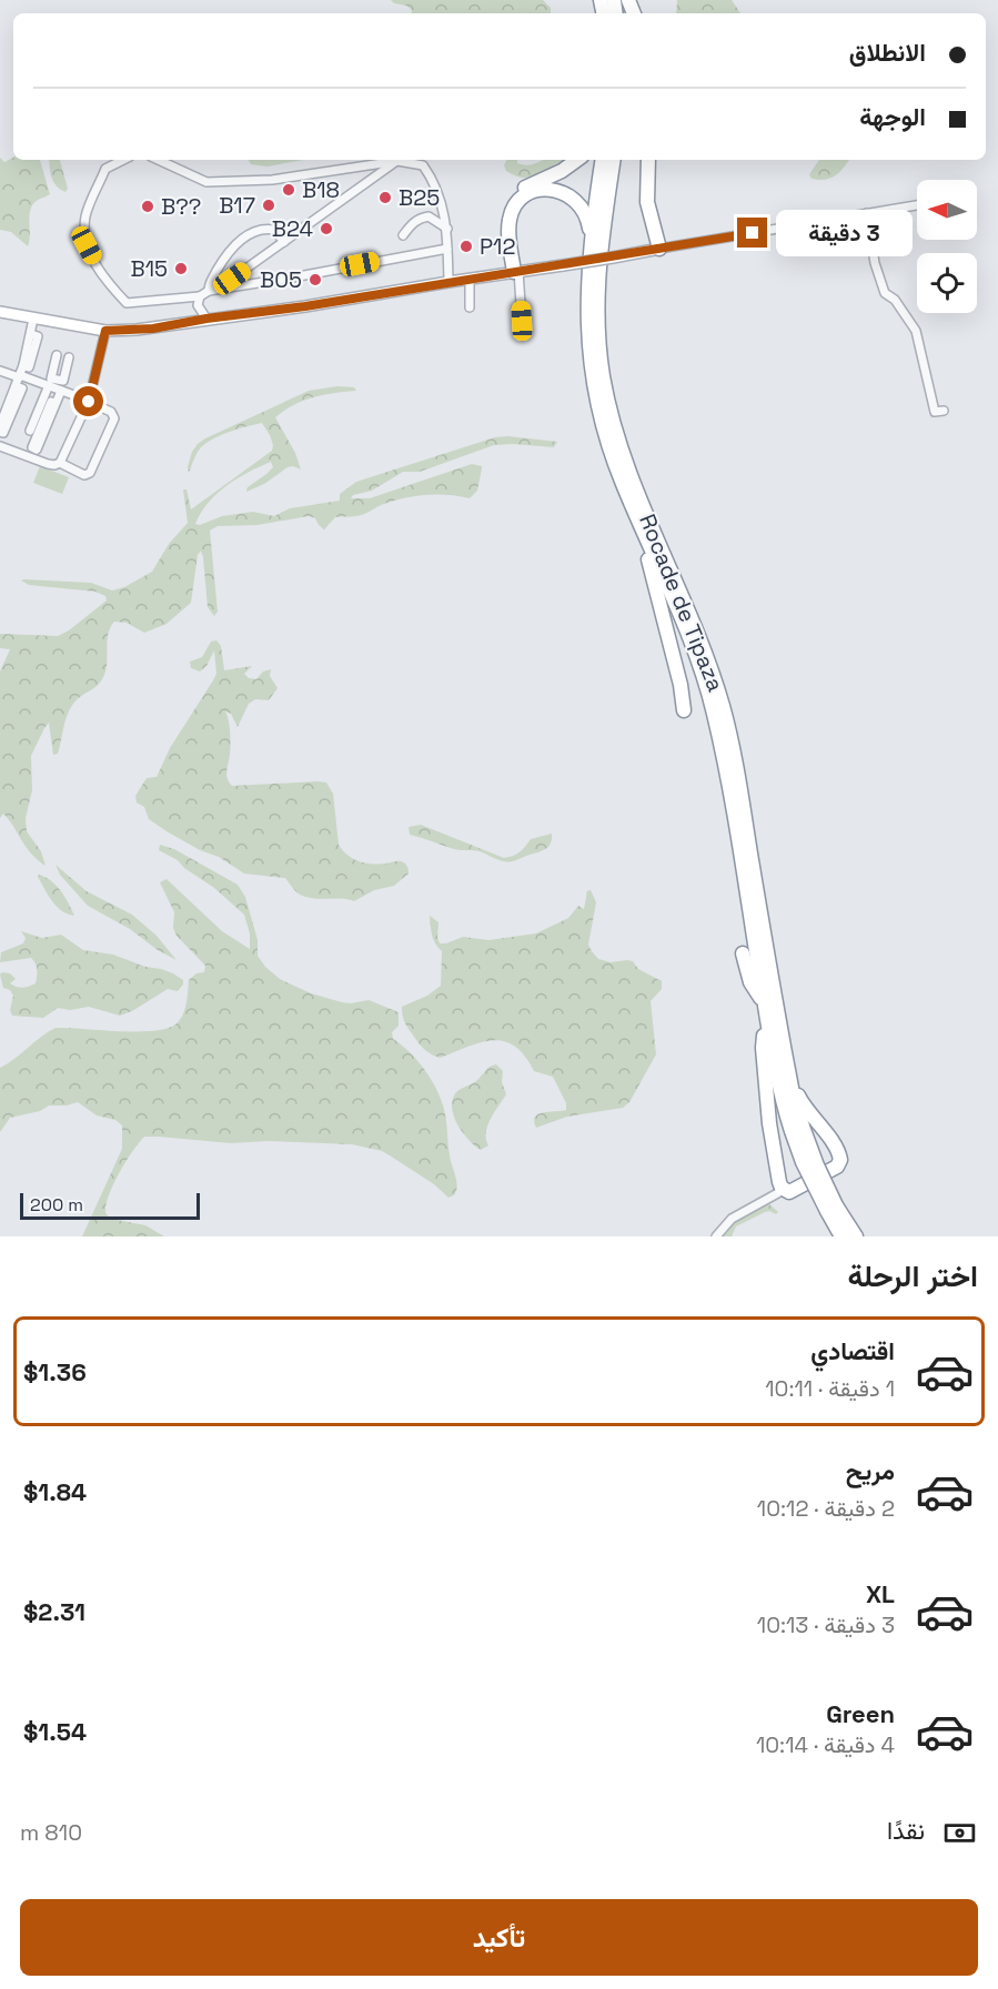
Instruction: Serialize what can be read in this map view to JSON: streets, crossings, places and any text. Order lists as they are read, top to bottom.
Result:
{
  "streets": {
    "highway": ["Rocade de Tipaza"]
  },
  "places": [
    "B18",
    "B25",
    "B17",
    "B??",
    "B24",
    "P12",
    "B15",
    "B05"
  ],
  "scale_bar": "200 m",
  "north": "left",
  "page": {
    "banner": ["الانطلاق", "الوجهة"],
    "bubble": "3 دقيقة",
    "scale": "200 m",
    "heading": "اختر الرحلة",
    "list": [
      {
        "name": "اقتصادي",
        "note": "1 دقيقة · 10:11",
        "value": "$1.36"
      },
      {
        "name": "مريح",
        "note": "2 دقيقة · 10:12",
        "value": "$1.84"
      },
      {
        "name": "XL",
        "note": "3 دقيقة · 10:13",
        "value": "$2.31"
      },
      {
        "name": "Green",
        "note": "4 دقيقة · 10:14",
        "value": "$1.54"
      }
    ],
    "pay": ["نقدًا", "810 m"],
    "buttons": "تأكيد"
  }
}
